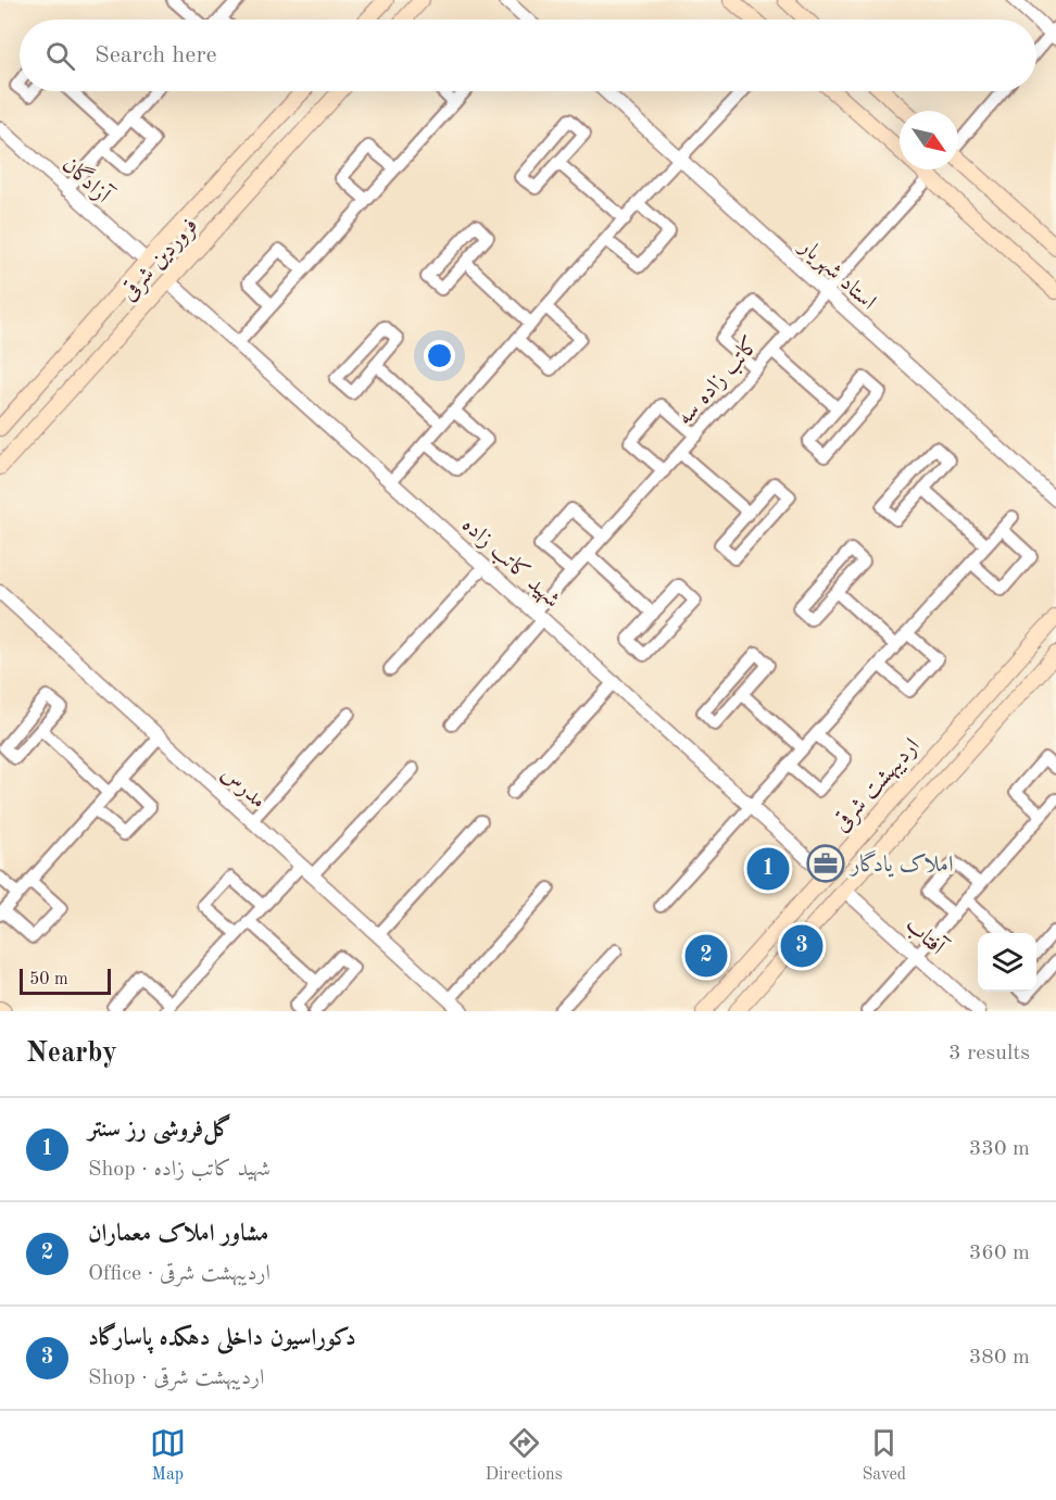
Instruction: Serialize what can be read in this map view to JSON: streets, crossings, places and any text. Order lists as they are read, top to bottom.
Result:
{
  "streets": {
    "main road": ["فروردین شرقی", "اردیبهشت شرقی"],
    "street": [
      "آزادگان",
      "استاد شهریار",
      "کاتب زاده سه",
      "شهید کاتب زاده",
      "مدرس",
      "آفتاب"
    ]
  },
  "crossings": [
    ["آزادگان", "فروردین شرقی"],
    ["فروردین شرقی", "شهید کاتب زاده"],
    ["استاد شهریار", "کاتب زاده سه"],
    ["کاتب زاده سه", "شهید کاتب زاده"],
    ["شهید کاتب زاده", "اردیبهشت شرقی"],
    ["اردیبهشت شرقی", "آفتاب"]
  ],
  "places": {
    "office": ["املاک یادگار"]
  },
  "scale_bar": "50 m",
  "north": "bottom right",
  "page": {
    "search": "Search here",
    "pins": ["1", "3", "2"],
    "scale": "50 m",
    "heading": ["Nearby", "3 results"],
    "list": [
      {
        "mark": "1",
        "name": "گل‌فروشی رز سنتر",
        "note": "Shop · شهید کاتب زاده",
        "value": "330 m"
      },
      {
        "mark": "2",
        "name": "مشاور املاک معماران",
        "note": "Office · اردیبهشت شرقی",
        "value": "360 m"
      },
      {
        "mark": "3",
        "name": "دکوراسیون داخلی دهکده پاسارگاد",
        "note": "Shop · اردیبهشت شرقی",
        "value": "380 m"
      }
    ],
    "nav": ["Map", "Directions", "Saved"]
  }
}
